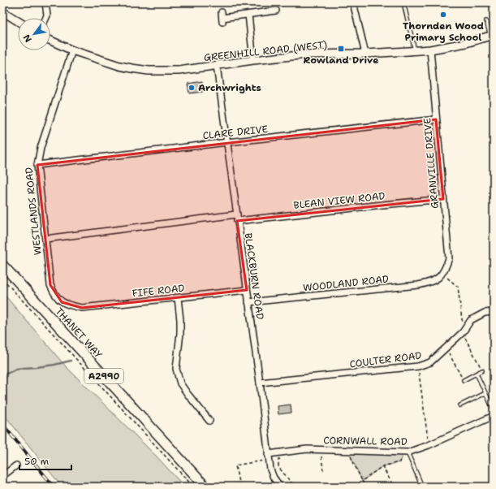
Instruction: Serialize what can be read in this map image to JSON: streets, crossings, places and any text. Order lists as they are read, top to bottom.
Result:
{
  "streets": {
    "main road": ["THANET WAY", "A2990"],
    "street": [
      "GREENHILL ROAD (WEST)",
      "CLARE DRIVE",
      "GRANVILLE DRIVE",
      "BLEAN VIEW ROAD",
      "WESTLANDS ROAD",
      "BLACKBURN ROAD",
      "WOODLAND ROAD",
      "FIFE ROAD",
      "COULTER ROAD",
      "CORNWALL ROAD"
    ]
  },
  "crossings": [
    ["GREENHILL ROAD (WEST)", "GRANVILLE DRIVE"],
    ["GREENHILL ROAD (WEST)", "WESTLANDS ROAD"],
    ["GREENHILL ROAD (WEST)", "BLACKBURN ROAD"],
    ["CLARE DRIVE", "GRANVILLE DRIVE"],
    ["CLARE DRIVE", "WESTLANDS ROAD"],
    ["CLARE DRIVE", "BLACKBURN ROAD"],
    ["GRANVILLE DRIVE", "BLEAN VIEW ROAD"],
    ["GRANVILLE DRIVE", "WOODLAND ROAD"],
    ["BLEAN VIEW ROAD", "BLACKBURN ROAD"],
    ["WESTLANDS ROAD", "FIFE ROAD"],
    ["BLACKBURN ROAD", "WOODLAND ROAD"],
    ["BLACKBURN ROAD", "FIFE ROAD"],
    ["BLACKBURN ROAD", "COULTER ROAD"],
    ["BLACKBURN ROAD", "CORNWALL ROAD"]
  ],
  "places": {
    "other": ["Thornden Wood Primary School", "Archwrights"],
    "transit": ["Rowland Drive"]
  },
  "scale_bar": "50 m",
  "north": "bottom left"
}
